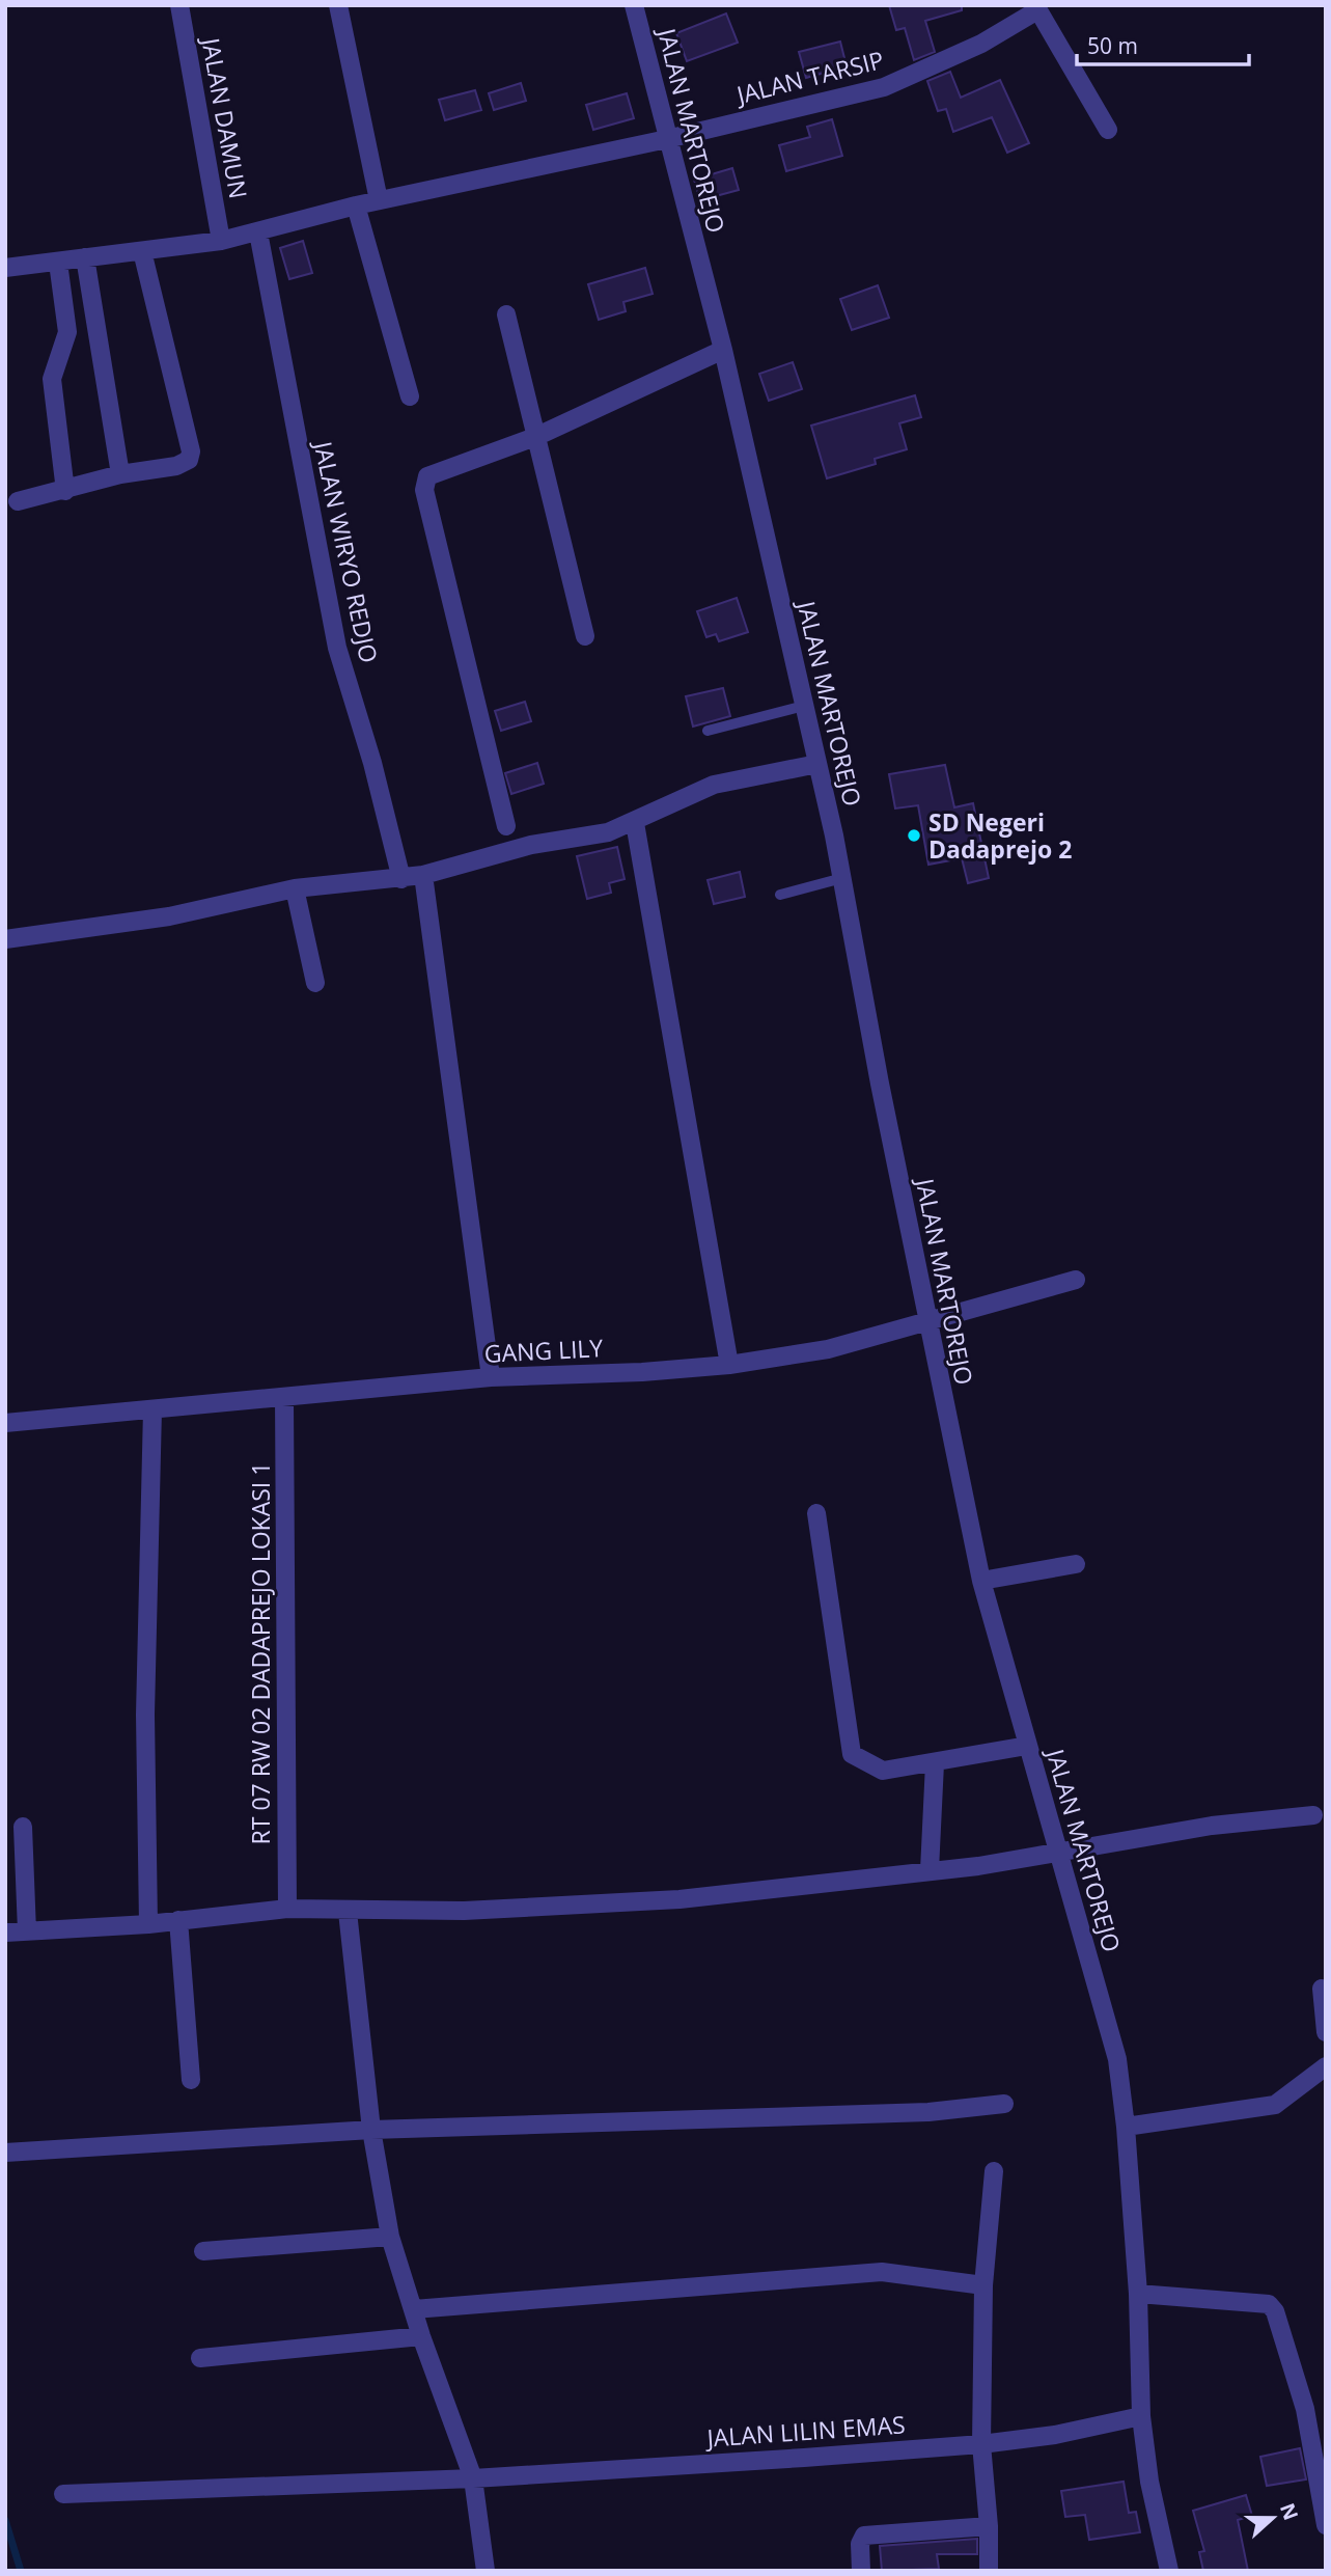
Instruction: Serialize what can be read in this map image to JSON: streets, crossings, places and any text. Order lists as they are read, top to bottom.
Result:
{
  "streets": {
    "street": [
      "JALAN TARSIP",
      "JALAN DAMUN",
      "JALAN MARTOREJO",
      "JALAN WIRYO REDJO",
      "GANG LILY",
      "RT 07 RW 02 DADAPREJO LOKASI 1",
      "JALAN LILIN EMAS"
    ]
  },
  "crossings": [
    ["JALAN TARSIP", "JALAN DAMUN"],
    ["JALAN TARSIP", "JALAN MARTOREJO"],
    ["JALAN TARSIP", "JALAN WIRYO REDJO"],
    ["JALAN MARTOREJO", "GANG LILY"],
    ["JALAN MARTOREJO", "JALAN LILIN EMAS"],
    ["GANG LILY", "RT 07 RW 02 DADAPREJO LOKASI 1"]
  ],
  "places": ["SD Negeri Dadaprejo 2"],
  "scale_bar": "50 m",
  "north": "right"
}
